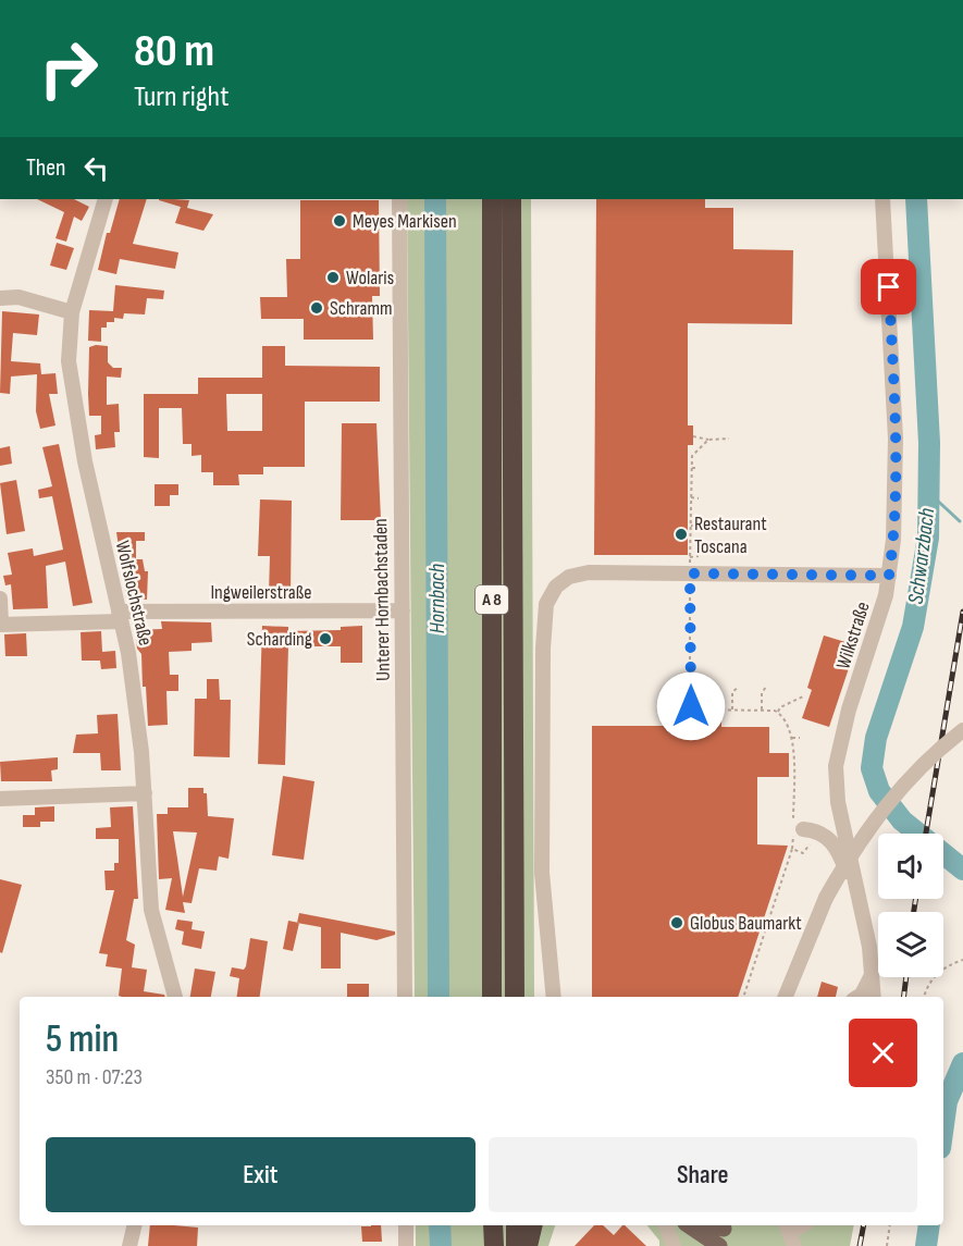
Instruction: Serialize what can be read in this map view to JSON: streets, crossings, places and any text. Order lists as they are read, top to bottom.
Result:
{
  "streets": {
    "highway": ["A 8"],
    "street": [
      "Ingweilerstraße",
      "Wolfslochstraße",
      "Unterer Hornbachstaden",
      "Wilkstraße"
    ]
  },
  "crossings": [
    ["Ingweilerstraße", "Wolfslochstraße"],
    ["Ingweilerstraße", "Unterer Hornbachstaden"]
  ],
  "water": ["Schwarzbach", "Hornbach"],
  "places": [
    "Meyes Markisen",
    "Wolaris",
    "Schramm",
    "Restaurant Toscana",
    "Scharding",
    "Globus Baumarkt"
  ],
  "page": {
    "turn": ["80 m", "Turn right"],
    "then": "Then",
    "heading": ["5 min", "350 m · 07:23"],
    "buttons": ["Exit", "Share"]
  }
}
